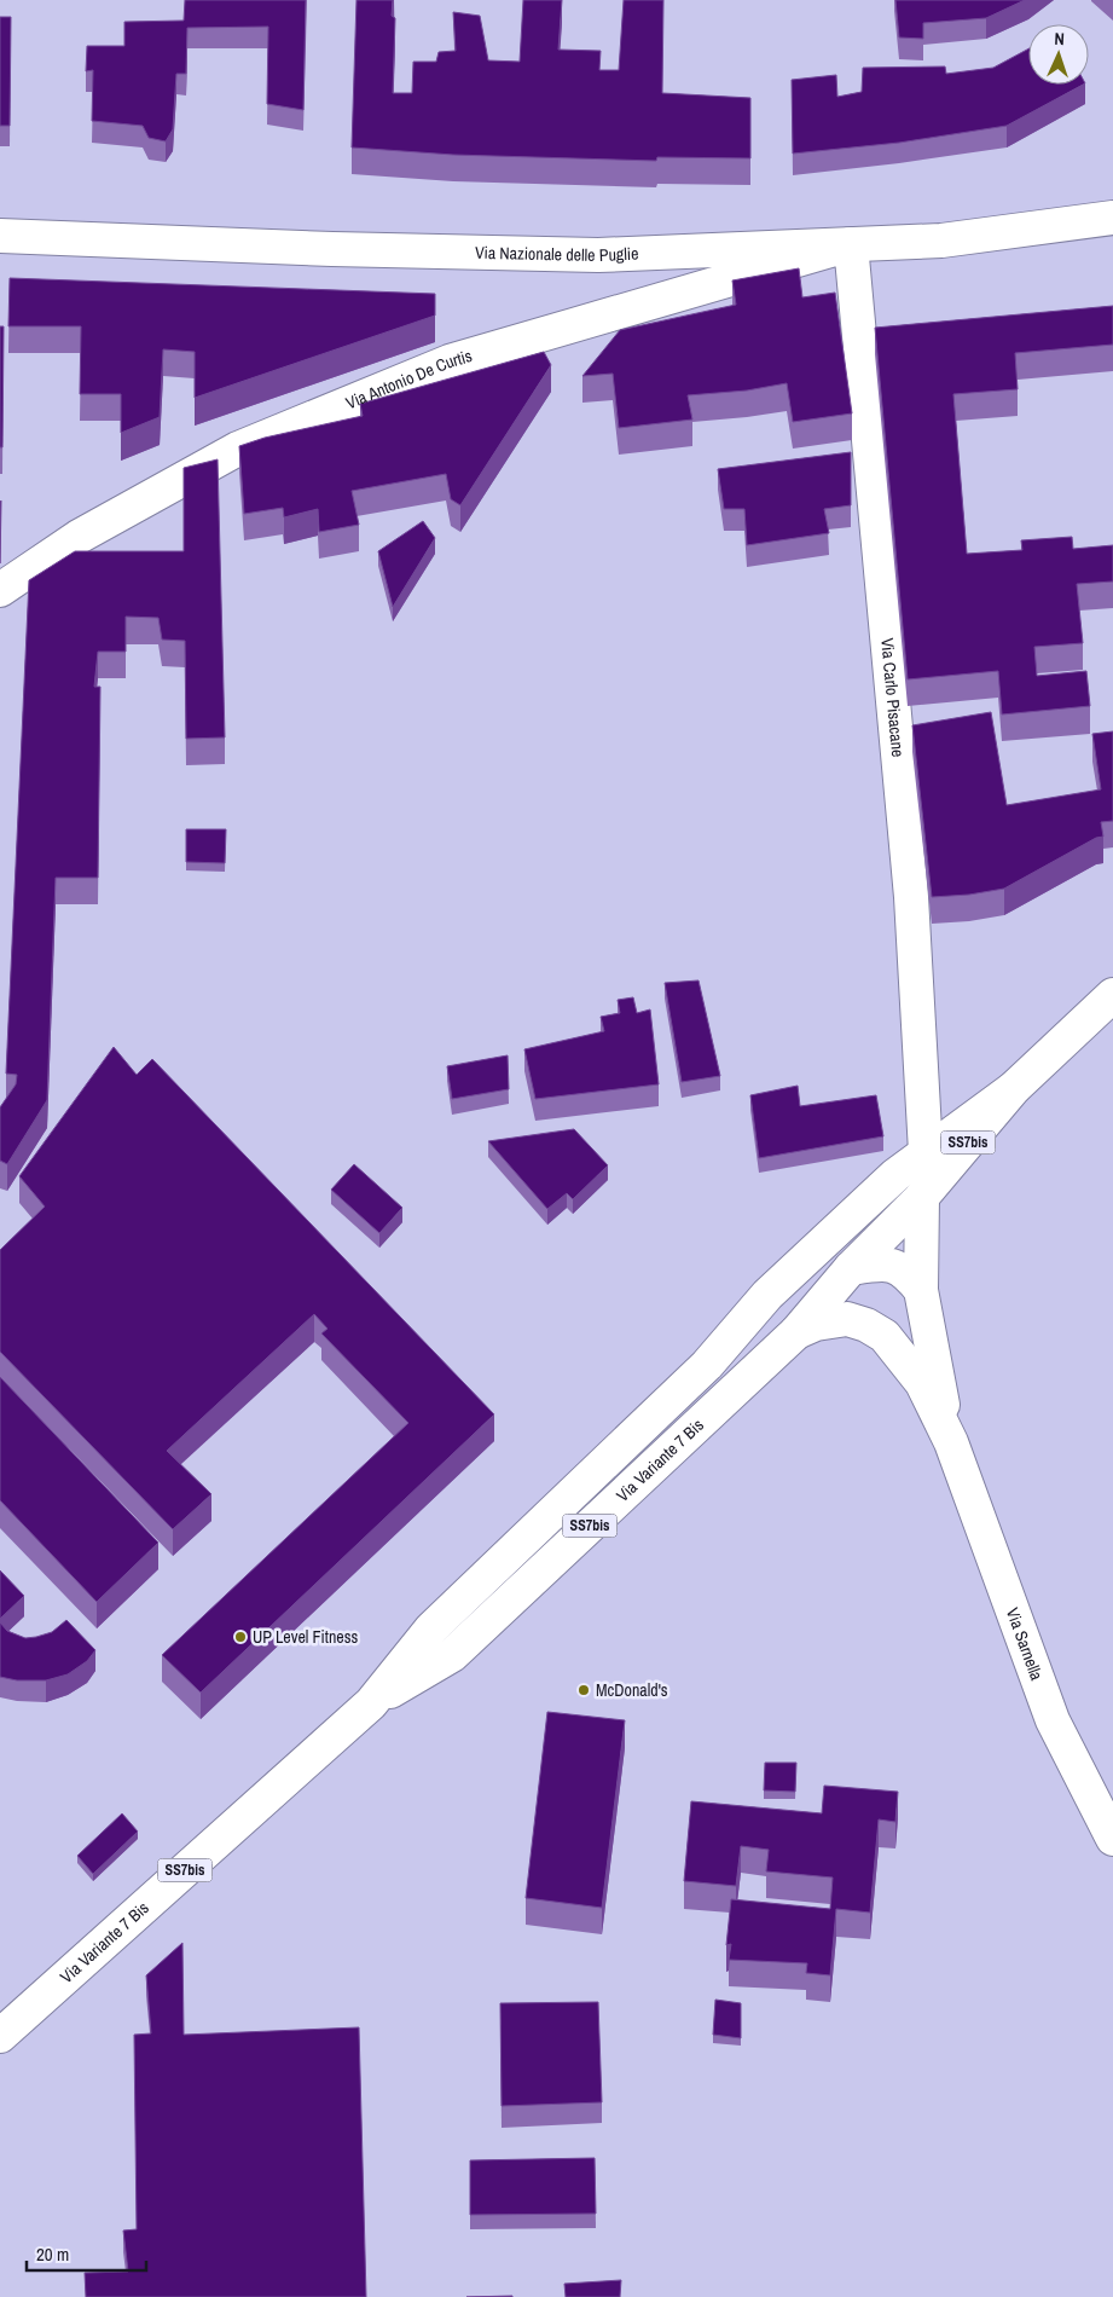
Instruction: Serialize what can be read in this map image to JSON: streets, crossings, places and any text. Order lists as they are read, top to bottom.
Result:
{
  "streets": {
    "main road": [
      "Via Nazionale delle Puglie",
      "Via Antonio De Curtis",
      "Via Carlo Pisacane",
      "SS7bis",
      "Via Variante 7 Bis",
      "Via Sarnella"
    ]
  },
  "crossings": [
    ["Via Nazionale delle Puglie", "Via Antonio De Curtis"],
    ["Via Nazionale delle Puglie", "Via Carlo Pisacane"],
    ["Via Antonio De Curtis", "Via Carlo Pisacane"],
    ["Via Carlo Pisacane", "Via Variante 7 Bis"]
  ],
  "places": ["UP Level Fitness", "McDonald's"],
  "scale_bar": "20 m",
  "north": "top"
}
